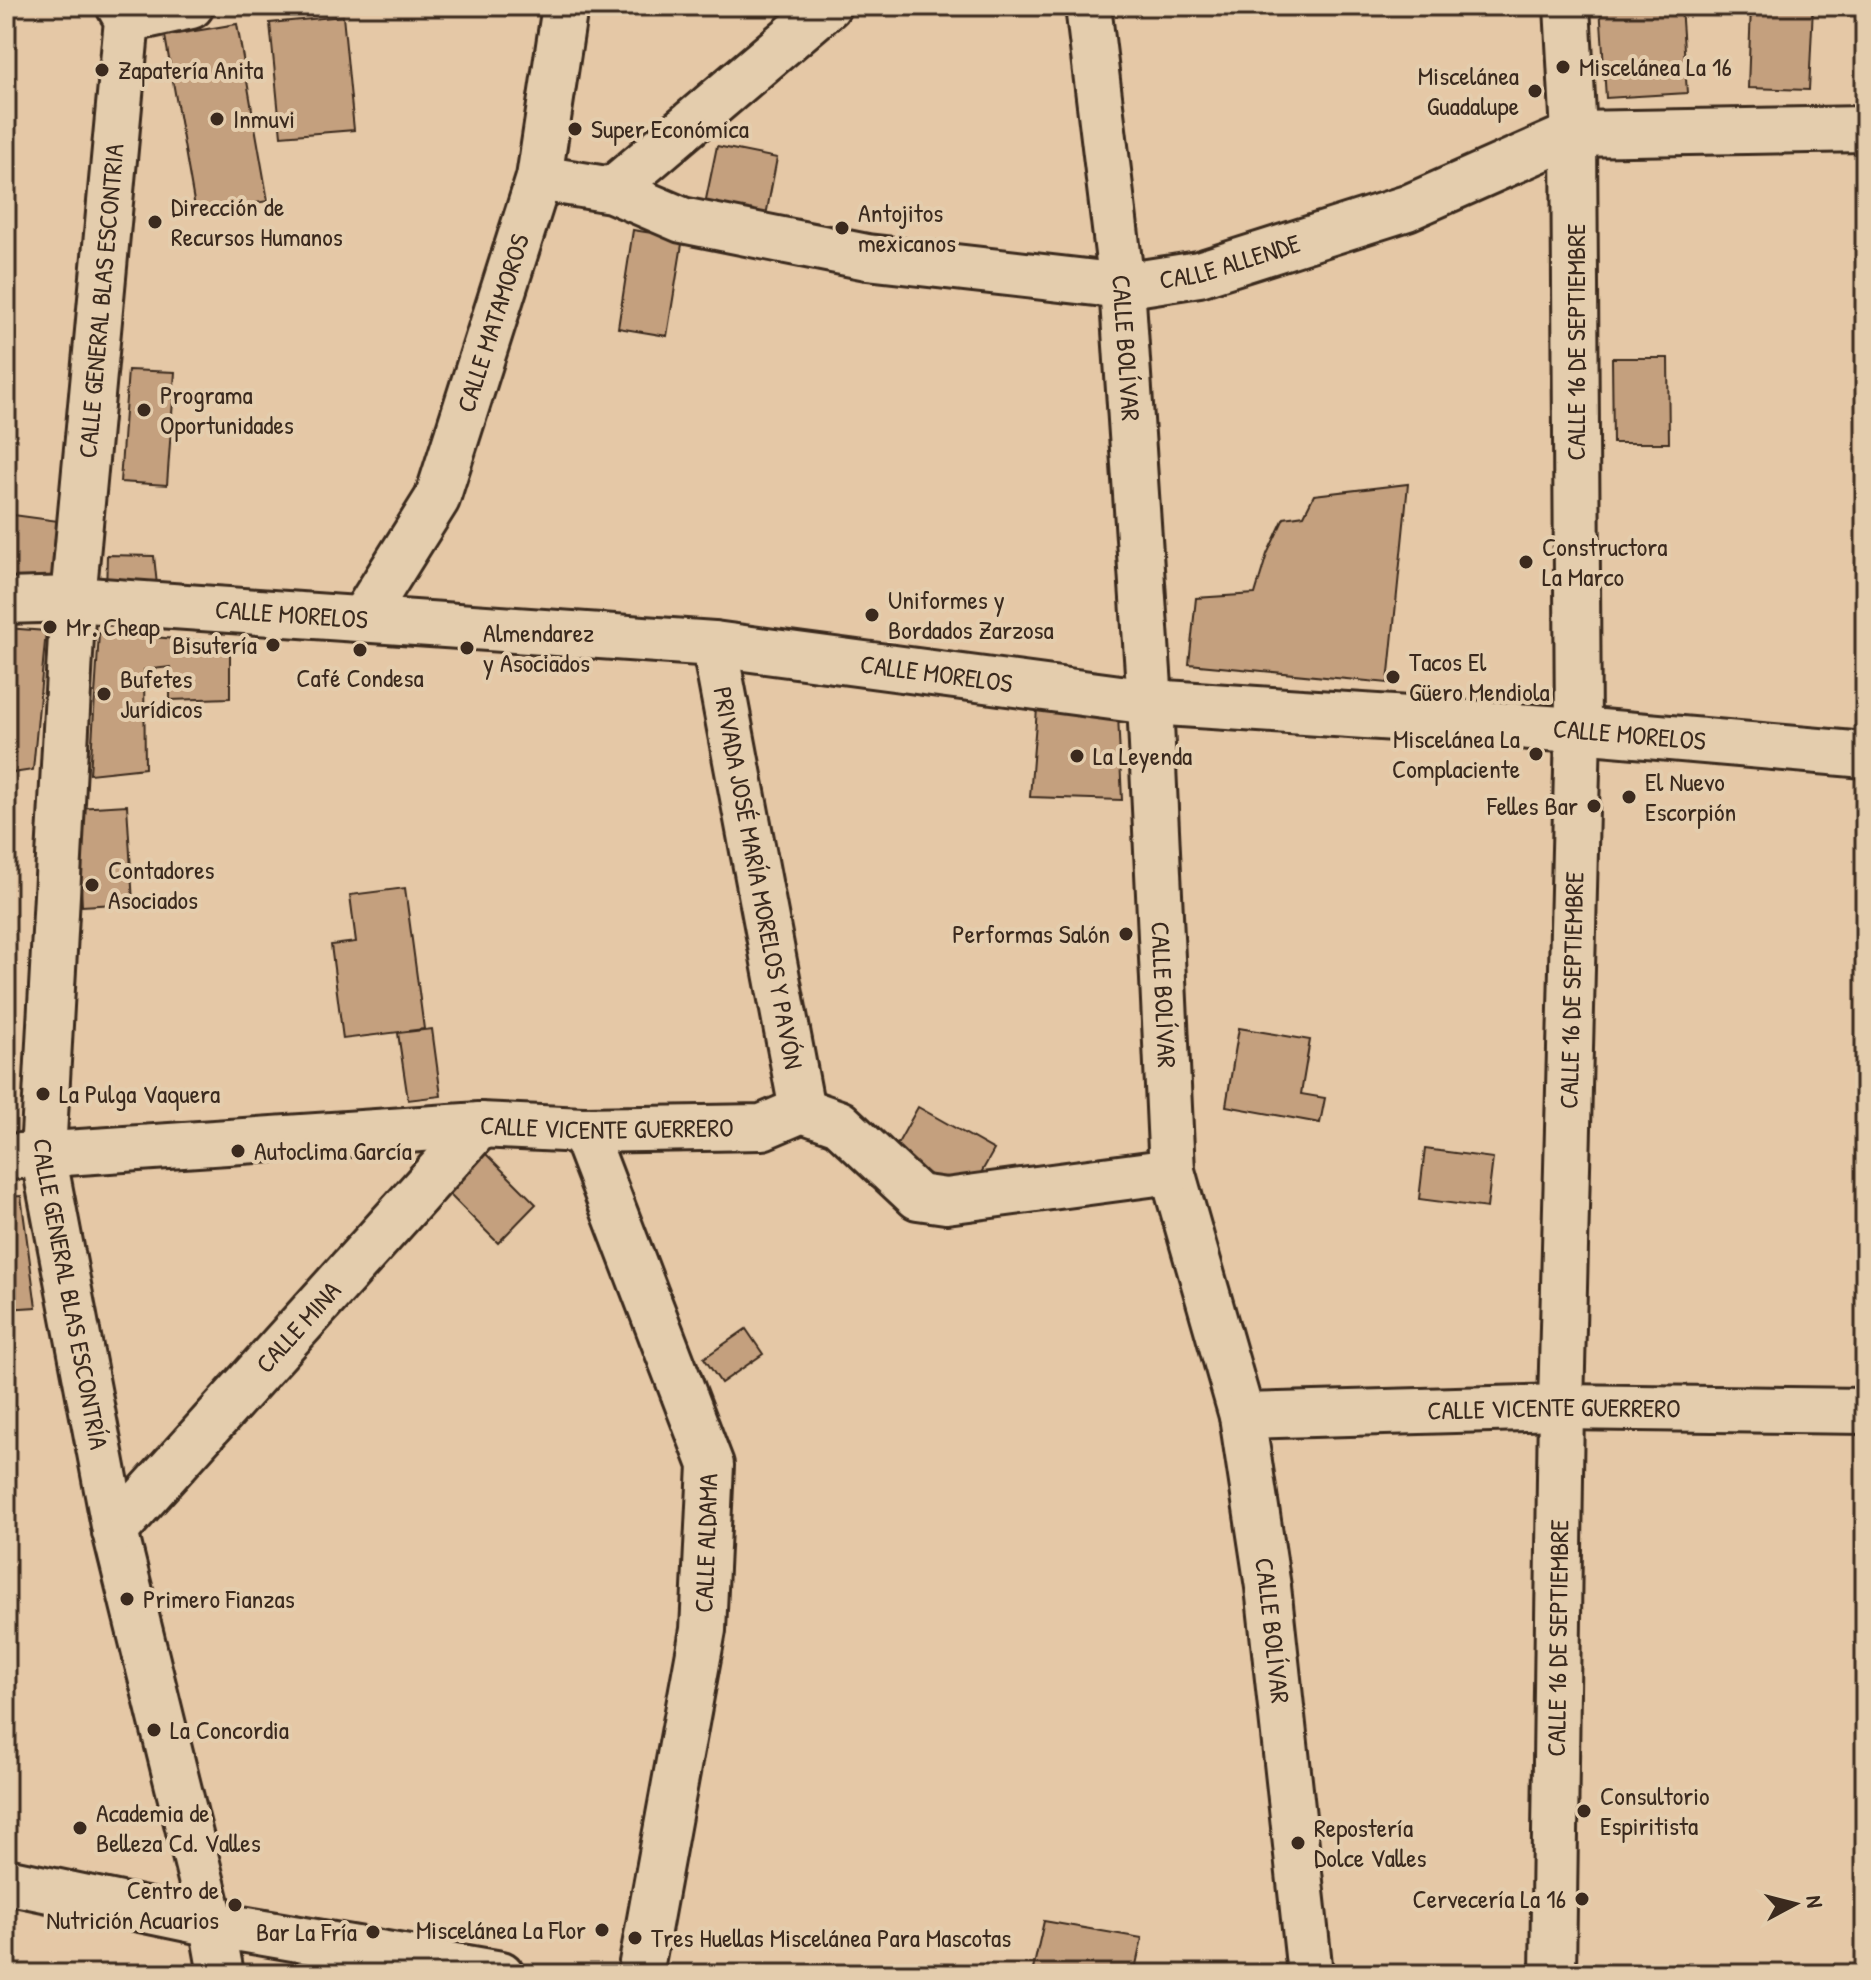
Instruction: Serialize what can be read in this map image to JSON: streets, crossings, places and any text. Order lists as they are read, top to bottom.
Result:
{
  "streets": {
    "street": [
      "CALLE ALLENDE",
      "CALLE GENERAL BLAS ESCONTRIA",
      "CALLE MATAMOROS",
      "CALLE 16 DE SEPTIEMBRE",
      "CALLE BOLÍVAR",
      "CALLE MORELOS",
      "PRIVADA JOSÉ MARÍA MORELOS Y PAVÓN",
      "CALLE VICENTE GUERRERO",
      "CALLE GENERAL BLAS ESCONTRÍA",
      "CALLE MINA",
      "CALLE ALDAMA"
    ]
  },
  "crossings": [
    ["CALLE ALLENDE", "CALLE MATAMOROS"],
    ["CALLE ALLENDE", "CALLE 16 DE SEPTIEMBRE"],
    ["CALLE ALLENDE", "CALLE BOLÍVAR"],
    ["CALLE GENERAL BLAS ESCONTRIA", "CALLE MORELOS"],
    ["CALLE GENERAL BLAS ESCONTRIA", "CALLE GENERAL BLAS ESCONTRÍA"],
    ["CALLE MATAMOROS", "CALLE MORELOS"],
    ["CALLE 16 DE SEPTIEMBRE", "CALLE MORELOS"],
    ["CALLE 16 DE SEPTIEMBRE", "CALLE VICENTE GUERRERO"],
    ["CALLE BOLÍVAR", "CALLE MORELOS"],
    ["CALLE BOLÍVAR", "CALLE VICENTE GUERRERO"],
    ["CALLE MORELOS", "PRIVADA JOSÉ MARÍA MORELOS Y PAVÓN"],
    ["CALLE MORELOS", "CALLE GENERAL BLAS ESCONTRÍA"],
    ["PRIVADA JOSÉ MARÍA MORELOS Y PAVÓN", "CALLE VICENTE GUERRERO"],
    ["CALLE VICENTE GUERRERO", "CALLE GENERAL BLAS ESCONTRÍA"],
    ["CALLE VICENTE GUERRERO", "CALLE MINA"],
    ["CALLE VICENTE GUERRERO", "CALLE ALDAMA"],
    ["CALLE GENERAL BLAS ESCONTRÍA", "CALLE MINA"]
  ],
  "places": [
    "Miscelánea La 16",
    "Zapatería Anita",
    "Miscelánea Guadalupe",
    "Inmuvi",
    "Super Económica",
    "Dirección de Recursos Humanos",
    "Antojitos mexicanos",
    "Programa Oportunidades",
    "Constructora La Marco",
    "Uniformes y Bordados Zarzosa",
    "Mr. Cheap",
    "Bisutería",
    "Almendarez y Asociados",
    "Café Condesa",
    "Tacos El Güero Mendiola",
    "Bufetes Jurídicos",
    "Miscelánea La Complaciente",
    "La Leyenda",
    "El Nuevo Escorpión",
    "Felles Bar",
    "Contadores Asociados",
    "Performas Salón",
    "La Pulga Vaquera",
    "Autoclima García",
    "Primero Fianzas",
    "La Concordia",
    "Consultorio Espiritista",
    "Academia de Belleza Cd. Valles",
    "Repostería Dolce Valles",
    "Cervecería La 16",
    "Centro de Nutrición Acuarios",
    "Miscelánea La Flor",
    "Bar La Fría",
    "Tres Huellas Miscelánea Para Mascotas"
  ],
  "north": "right"
}
